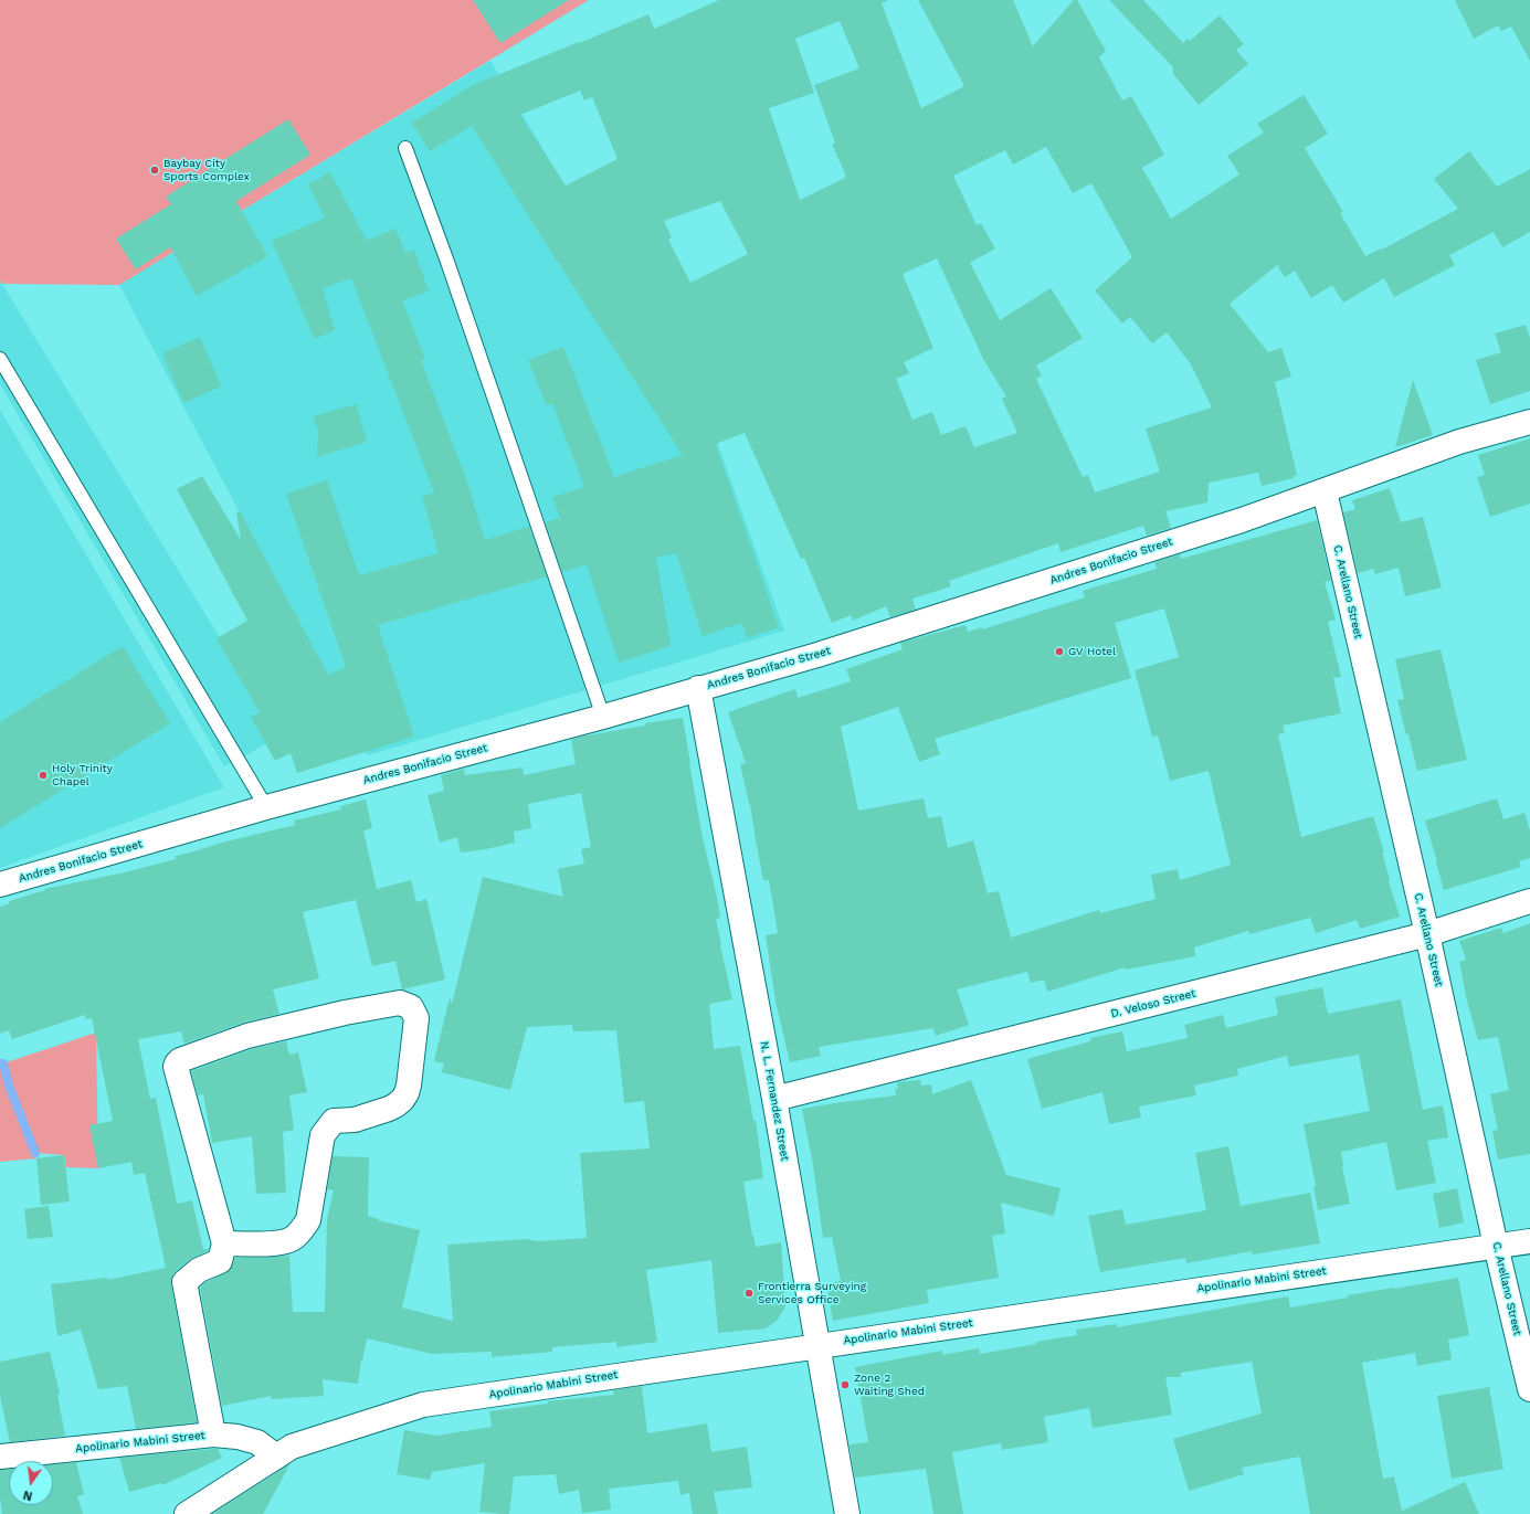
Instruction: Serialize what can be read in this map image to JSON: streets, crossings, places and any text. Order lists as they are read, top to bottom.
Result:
{
  "streets": {
    "street": [
      "Andres Bonifacio Street",
      "C. Arellano Street",
      "D. Veloso Street",
      "N. L. Fernandez Street",
      "Apolinario Mabini Street"
    ]
  },
  "crossings": [
    ["Andres Bonifacio Street", "C. Arellano Street"],
    ["Andres Bonifacio Street", "N. L. Fernandez Street"],
    ["C. Arellano Street", "D. Veloso Street"],
    ["C. Arellano Street", "Apolinario Mabini Street"],
    ["D. Veloso Street", "N. L. Fernandez Street"],
    ["N. L. Fernandez Street", "Apolinario Mabini Street"]
  ],
  "places": [
    "Baybay City Sports Complex",
    "GV Hotel",
    "Holy Trinity Chapel",
    "Frontierra Surveying Services Office",
    "Zone 2 Waiting Shed"
  ],
  "north": "bottom"
}
